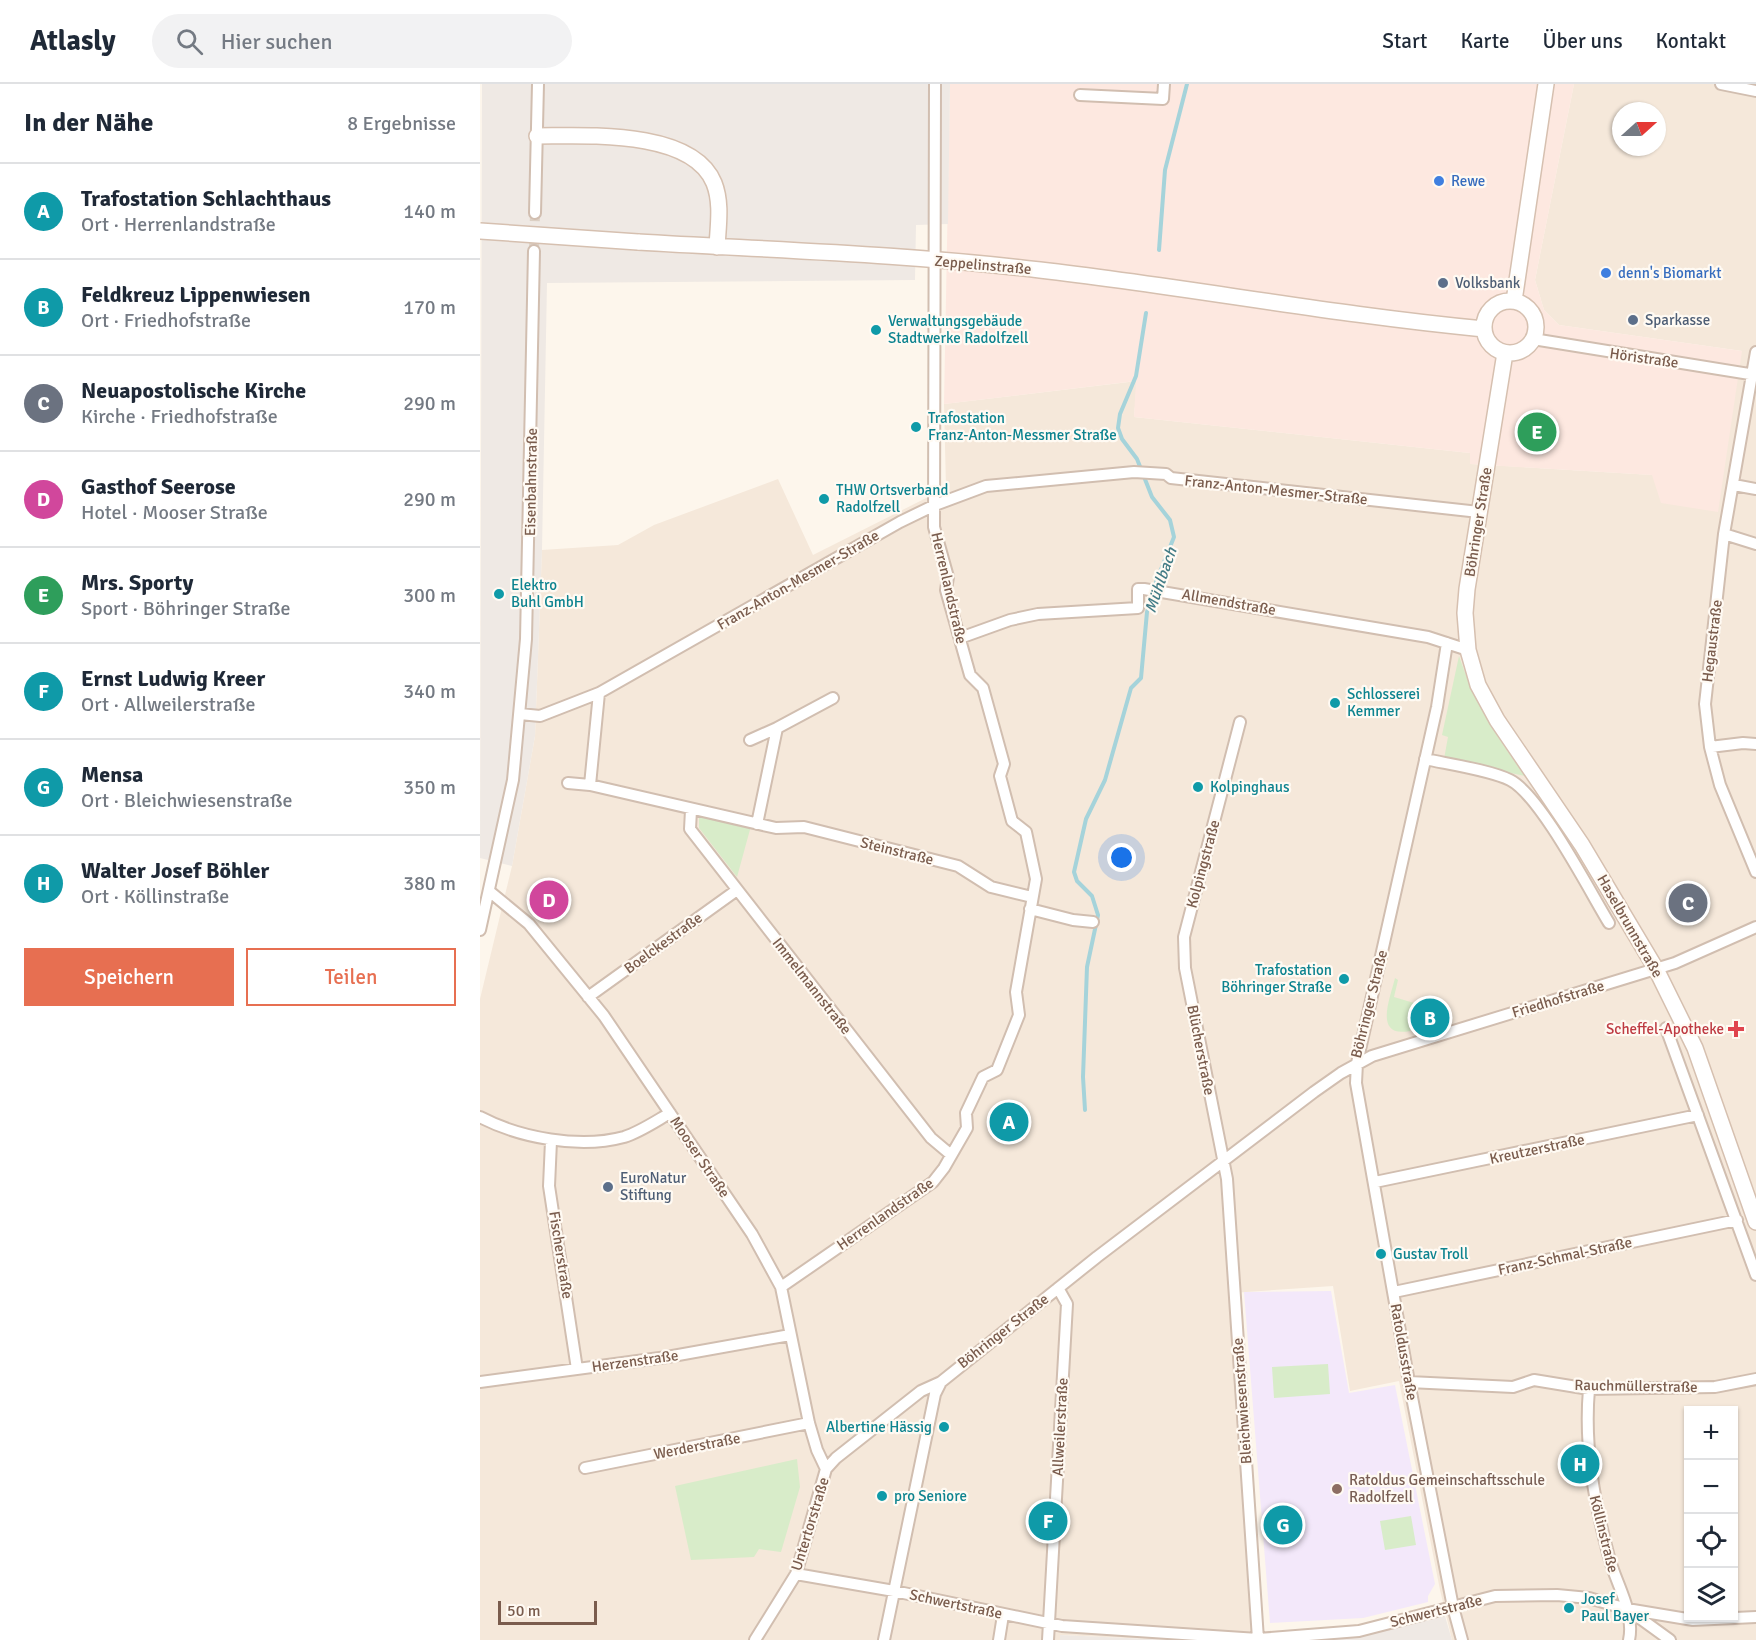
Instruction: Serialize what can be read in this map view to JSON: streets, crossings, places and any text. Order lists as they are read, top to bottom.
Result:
{
  "streets": {
    "main road": ["Zeppelinstraße", "Böhringer Straße", "Haselbrunnstraße"],
    "street": [
      "Höristraße",
      "Eisenbahnstraße",
      "Franz-Anton-Mesmer-Straße",
      "Herrenlandstraße",
      "Allmendstraße",
      "Hegaustraße",
      "Steinstraße",
      "Kolpingstraße",
      "Boelckestraße",
      "Immelmannstraße",
      "Friedhofstraße",
      "Blücherstraße",
      "Kreutzerstraße",
      "Mooser Straße",
      "Fischerstraße",
      "Franz-Schmal-Straße",
      "Ratoldusstraße",
      "Herzenstraße",
      "Rauchmüllerstraße",
      "Bleichwiesenstraße",
      "Allweilerstraße",
      "Werderstraße",
      "Untertorstraße",
      "Köllinstraße",
      "Schwertstraße"
    ]
  },
  "crossings": [
    ["Zeppelinstraße", "Höristraße"],
    ["Zeppelinstraße", "Böhringer Straße"],
    ["Zeppelinstraße", "Herrenlandstraße"],
    ["Höristraße", "Böhringer Straße"],
    ["Höristraße", "Hegaustraße"],
    ["Eisenbahnstraße", "Franz-Anton-Mesmer-Straße"],
    ["Eisenbahnstraße", "Mooser Straße"],
    ["Franz-Anton-Mesmer-Straße", "Böhringer Straße"],
    ["Franz-Anton-Mesmer-Straße", "Herrenlandstraße"],
    ["Böhringer Straße", "Allmendstraße"],
    ["Böhringer Straße", "Haselbrunnstraße"],
    ["Böhringer Straße", "Friedhofstraße"],
    ["Böhringer Straße", "Blücherstraße"],
    ["Böhringer Straße", "Mooser Straße"],
    ["Böhringer Straße", "Ratoldusstraße"],
    ["Böhringer Straße", "Bleichwiesenstraße"],
    ["Böhringer Straße", "Allweilerstraße"],
    ["Böhringer Straße", "Untertorstraße"],
    ["Herrenlandstraße", "Allmendstraße"],
    ["Herrenlandstraße", "Steinstraße"],
    ["Herrenlandstraße", "Immelmannstraße"],
    ["Herrenlandstraße", "Mooser Straße"],
    ["Steinstraße", "Immelmannstraße"],
    ["Kolpingstraße", "Blücherstraße"],
    ["Haselbrunnstraße", "Friedhofstraße"],
    ["Boelckestraße", "Immelmannstraße"],
    ["Boelckestraße", "Mooser Straße"],
    ["Friedhofstraße", "Ratoldusstraße"],
    ["Blücherstraße", "Bleichwiesenstraße"],
    ["Kreutzerstraße", "Ratoldusstraße"],
    ["Mooser Straße", "Herzenstraße"],
    ["Mooser Straße", "Werderstraße"],
    ["Mooser Straße", "Untertorstraße"],
    ["Fischerstraße", "Herzenstraße"],
    ["Franz-Schmal-Straße", "Ratoldusstraße"],
    ["Ratoldusstraße", "Rauchmüllerstraße"],
    ["Ratoldusstraße", "Schwertstraße"],
    ["Rauchmüllerstraße", "Köllinstraße"],
    ["Bleichwiesenstraße", "Schwertstraße"],
    ["Allweilerstraße", "Schwertstraße"],
    ["Untertorstraße", "Schwertstraße"],
    ["Köllinstraße", "Schwertstraße"]
  ],
  "water": ["Mühlbach"],
  "places": {
    "other": [
      "Rewe",
      "denn's Biomarkt",
      "Volksbank",
      "Sparkasse",
      "Verwaltungsgebäude Stadtwerke Radolfzell",
      "Trafostation Franz-Anton-Messmer Straße",
      "THW Ortsverband Radolfzell",
      "Elektro Buhl GmbH",
      "Schlosserei Kemmer",
      "Kolpinghaus",
      "Trafostation Böhringer Straße",
      "EuroNatur Stiftung",
      "Gustav Troll",
      "Albertine Hässig",
      "Ratoldus Gemeinschaftsschule Radolfzell",
      "pro Seniore",
      "Josef Paul Bayer"
    ],
    "health": ["Scheffel-Apotheke"]
  },
  "scale_bar": "50 m",
  "north": "right",
  "page": {
    "header": "Atlasly",
    "search": "Hier suchen",
    "nav": [
      "Start",
      "Karte",
      "Über uns",
      "Kontakt"
    ],
    "heading": ["In der Nähe", "8 Ergebnisse"],
    "list": [
      {
        "mark": "A",
        "name": "Trafostation Schlachthaus",
        "note": "Ort · Herrenlandstraße",
        "value": "140 m"
      },
      {
        "mark": "B",
        "name": "Feldkreuz Lippenwiesen",
        "note": "Ort · Friedhofstraße",
        "value": "170 m"
      },
      {
        "mark": "C",
        "name": "Neuapostolische Kirche",
        "note": "Kirche · Friedhofstraße",
        "value": "290 m"
      },
      {
        "mark": "D",
        "name": "Gasthof Seerose",
        "note": "Hotel · Mooser Straße",
        "value": "290 m"
      },
      {
        "mark": "E",
        "name": "Mrs. Sporty",
        "note": "Sport · Böhringer Straße",
        "value": "300 m"
      },
      {
        "mark": "F",
        "name": "Ernst Ludwig Kreer",
        "note": "Ort · Allweilerstraße",
        "value": "340 m"
      },
      {
        "mark": "G",
        "name": "Mensa",
        "note": "Ort · Bleichwiesenstraße",
        "value": "350 m"
      },
      {
        "mark": "H",
        "name": "Walter Josef Böhler",
        "note": "Ort · Köllinstraße",
        "value": "380 m"
      }
    ],
    "pins": [
      "E",
      "D",
      "C",
      "B",
      "A",
      "H",
      "F",
      "G"
    ],
    "buttons": ["Speichern", "Teilen"],
    "map_buttons": ["+", "−"],
    "scale": "50 m"
  }
}
